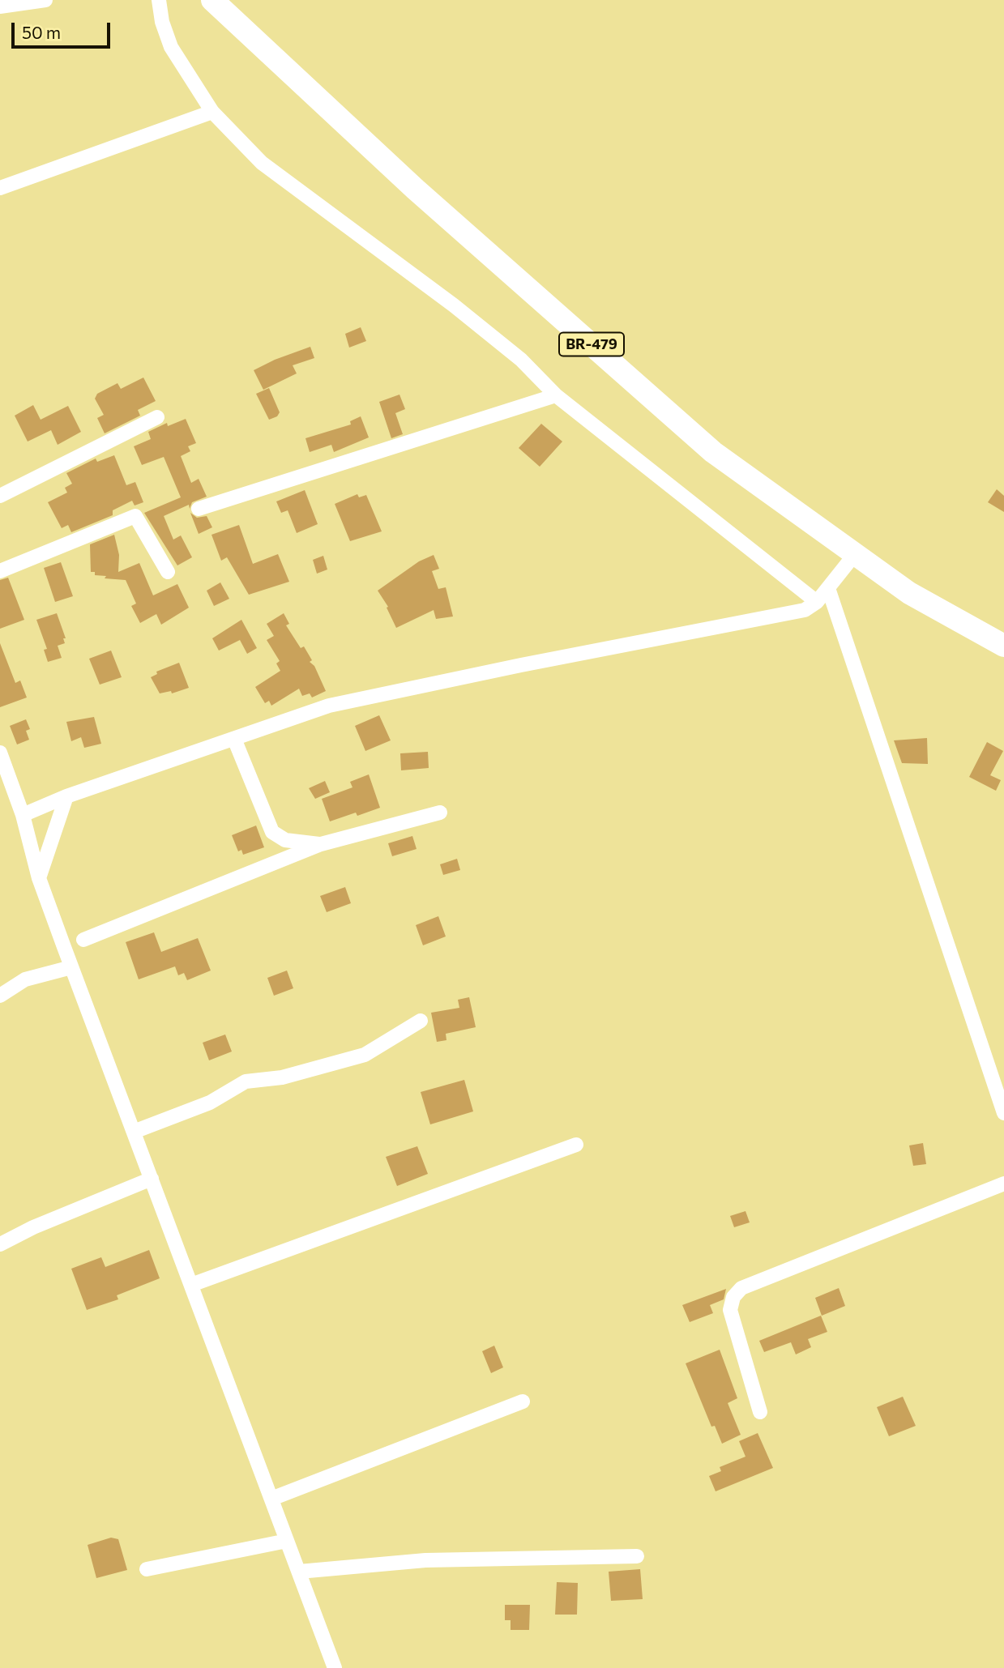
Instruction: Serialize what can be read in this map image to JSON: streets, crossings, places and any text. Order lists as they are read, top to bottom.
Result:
{
  "streets": {
    "main road": ["BR-479"]
  },
  "scale_bar": "50 m"
}
